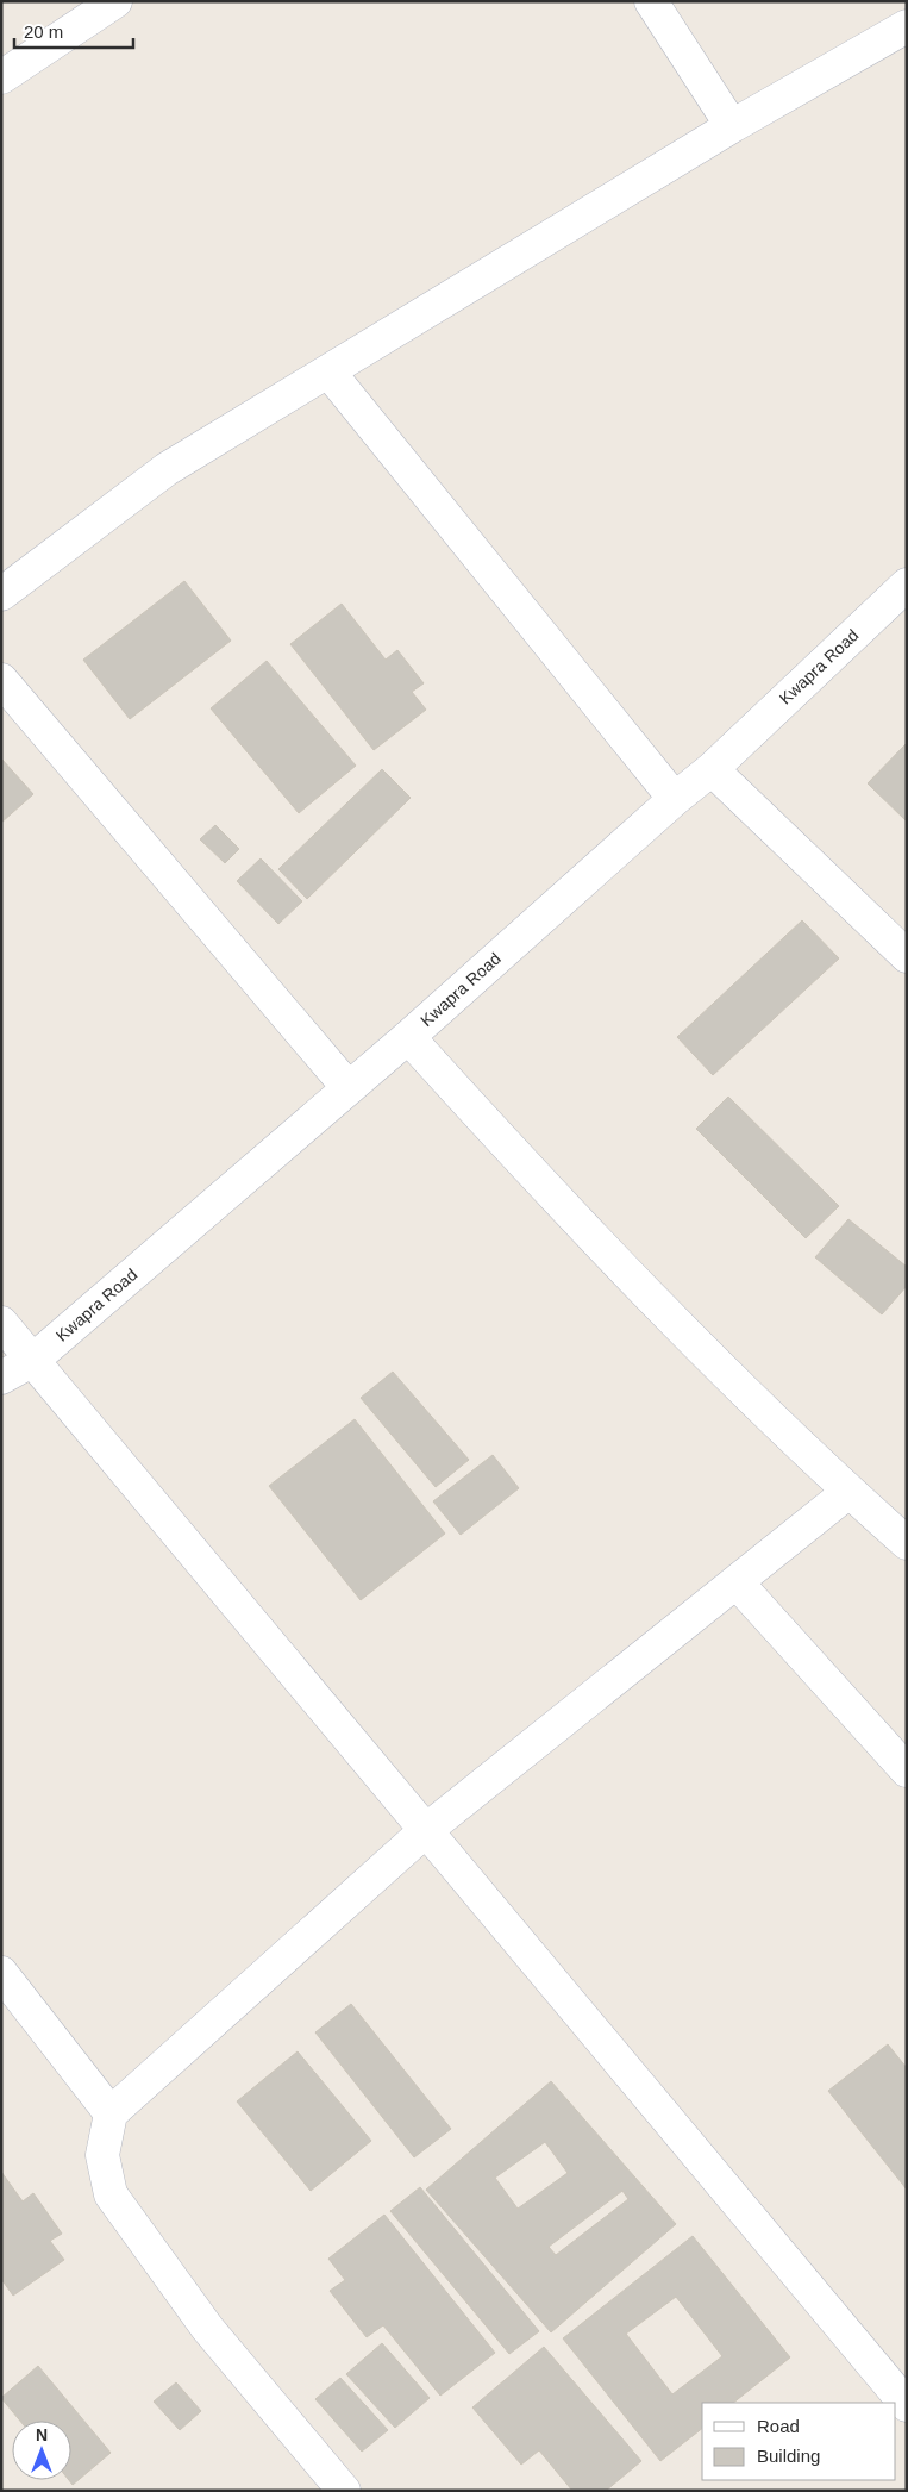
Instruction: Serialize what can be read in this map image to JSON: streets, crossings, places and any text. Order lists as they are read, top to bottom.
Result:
{
  "streets": {
    "street": ["Kwapra Road"]
  },
  "legend": ["Road", "Building"],
  "scale_bar": "20 m",
  "north": "top"
}
